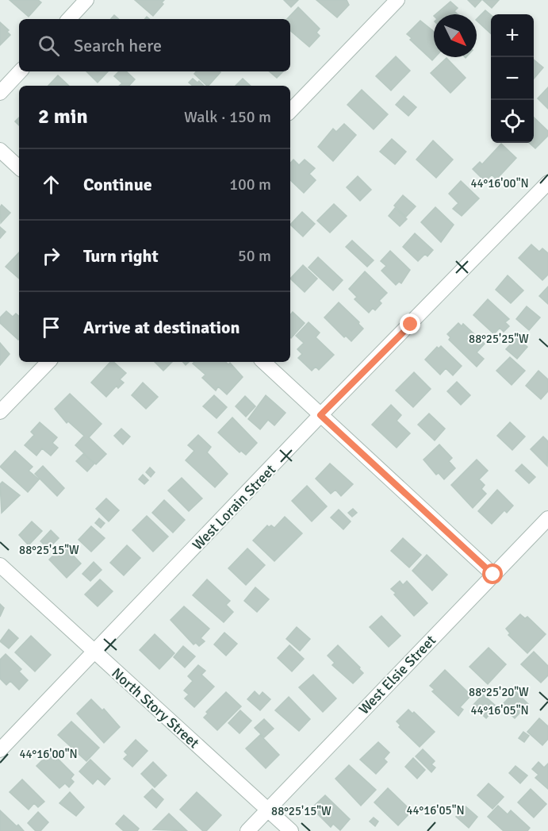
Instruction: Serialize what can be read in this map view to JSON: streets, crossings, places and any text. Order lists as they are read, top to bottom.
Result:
{
  "streets": {
    "street": ["West Lorain Street", "West Elsie Street", "North Story Street"]
  },
  "crossings": [
    ["West Lorain Street", "North Story Street"],
    ["West Elsie Street", "North Story Street"]
  ],
  "north": "bottom right",
  "page": {
    "map_buttons": ["+", "−"],
    "search": "Search here",
    "heading": ["2 min", "Walk · 150 m"],
    "list": [
      ["Continue", "100 m"],
      ["Turn right", "50 m"],
      "Arrive at destination"
    ]
  },
  "coordinates": [
    "44°16'00\"N",
    "88°25'25\"W",
    "88°25'15\"W",
    "88°25'20\"W",
    "44°16'05\"N"
  ]
}
